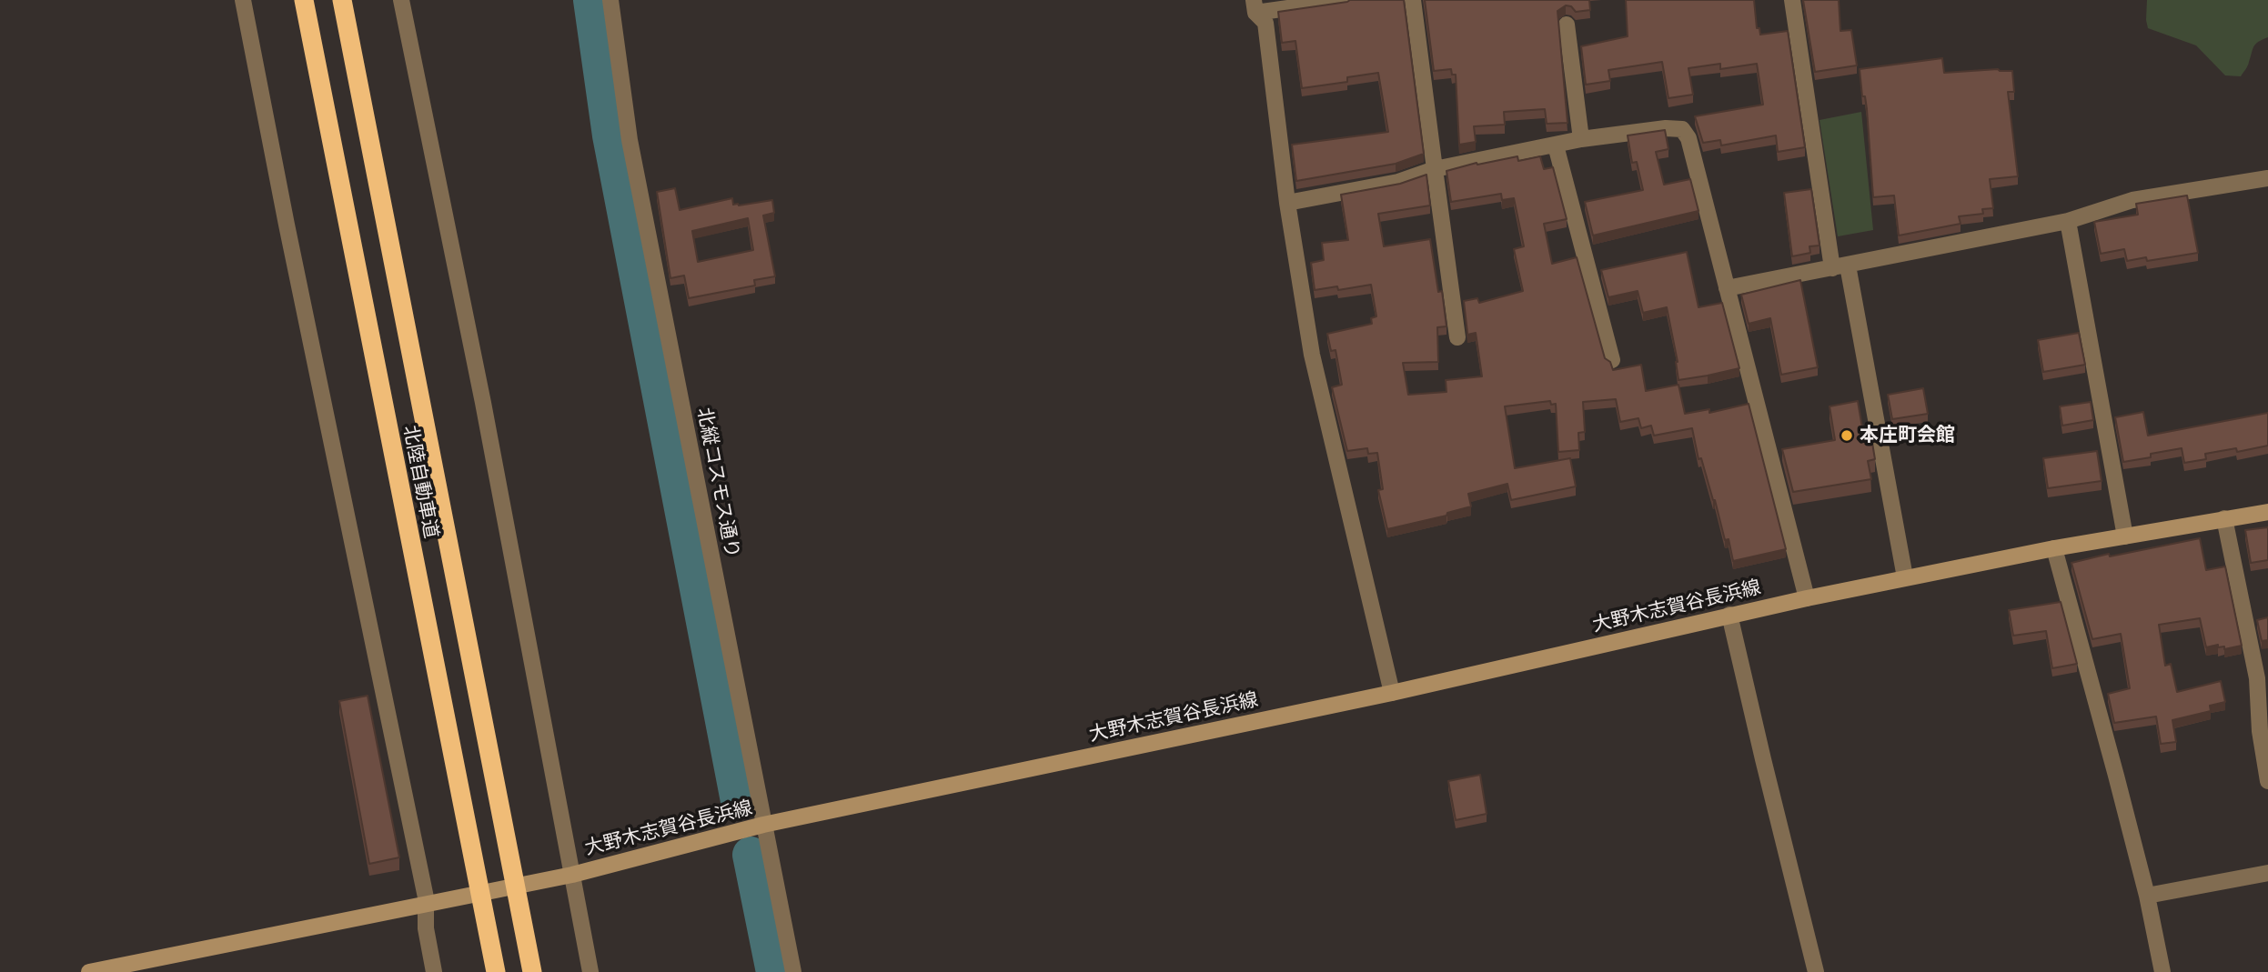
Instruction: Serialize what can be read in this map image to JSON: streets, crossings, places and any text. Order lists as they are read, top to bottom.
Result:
{
  "streets": {
    "highway": ["北陸自動車道"],
    "main road": ["大野木志賀谷長浜線"],
    "street": ["北縦コスモス通り"]
  },
  "crossings": [
    ["北縦コスモス通り", "大野木志賀谷長浜線"]
  ],
  "places": ["本庄町会館"]
}
